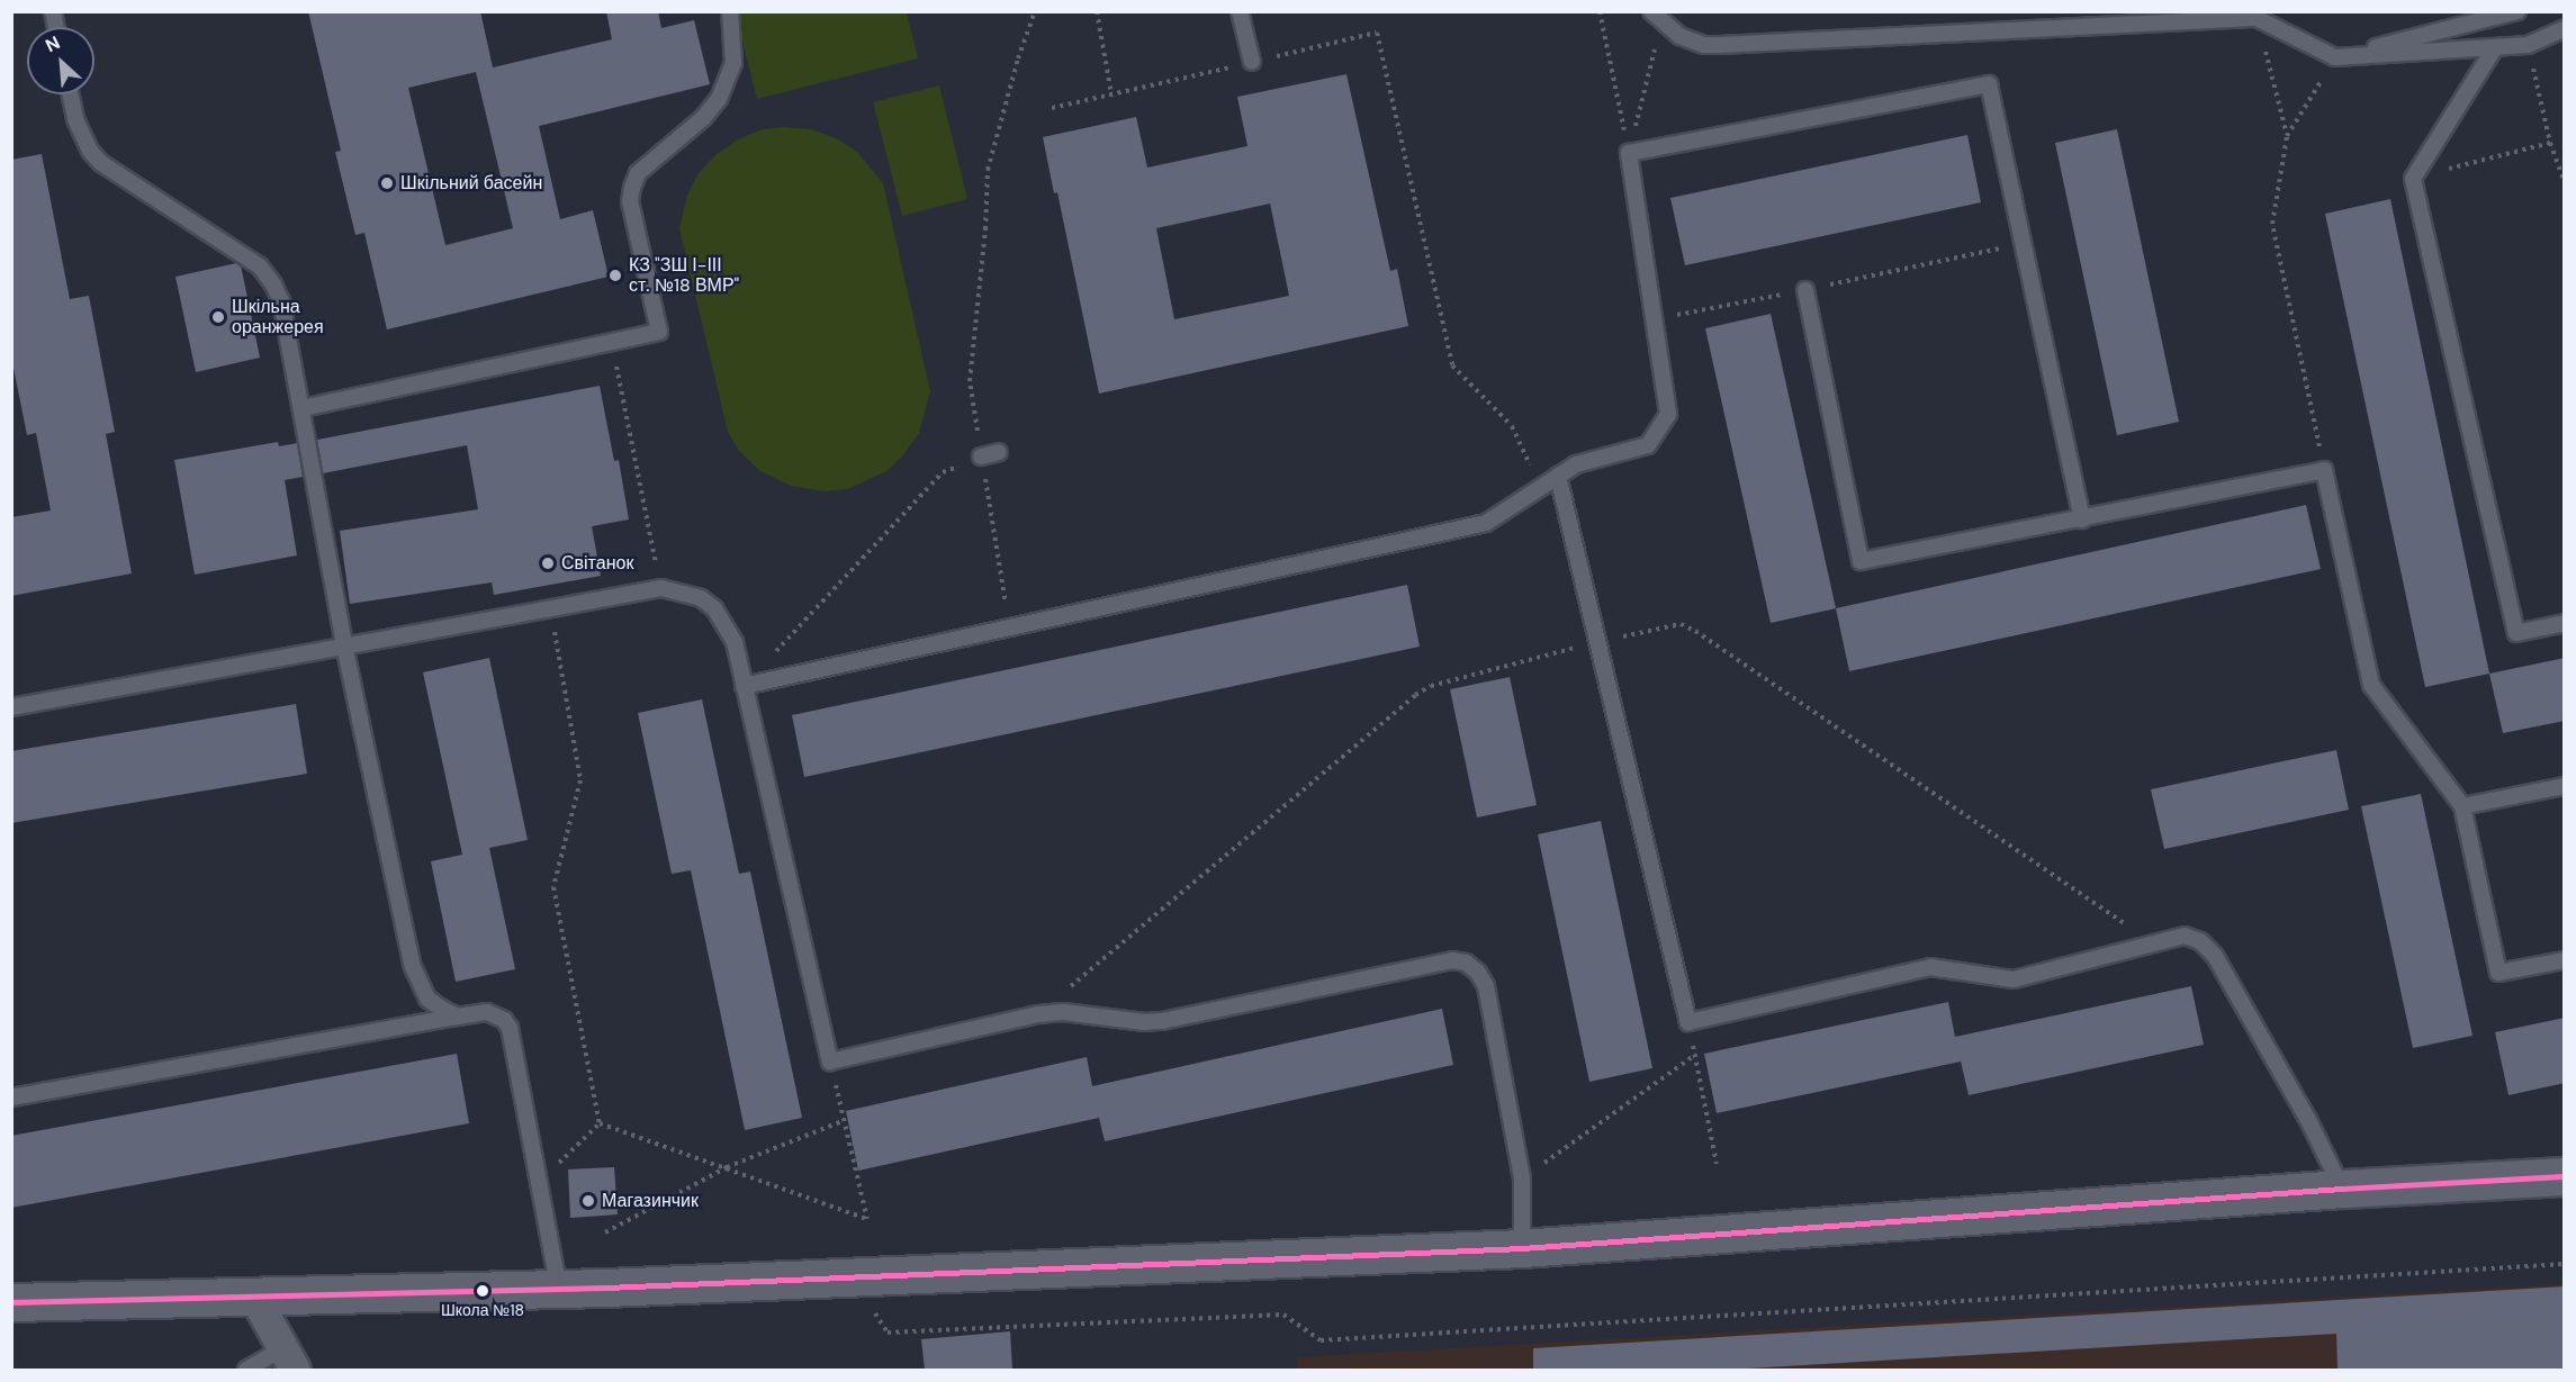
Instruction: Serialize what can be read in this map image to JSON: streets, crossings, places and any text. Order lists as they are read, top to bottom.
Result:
{
  "places": [
    "Шкільний басейн",
    "КЗ \"ЗШ І-ІІІ ст. №18 ВМР\"",
    "Шкільна оранжерея",
    "Світанок",
    "Магазинчик",
    "Школа №18"
  ],
  "north": "top left"
}
